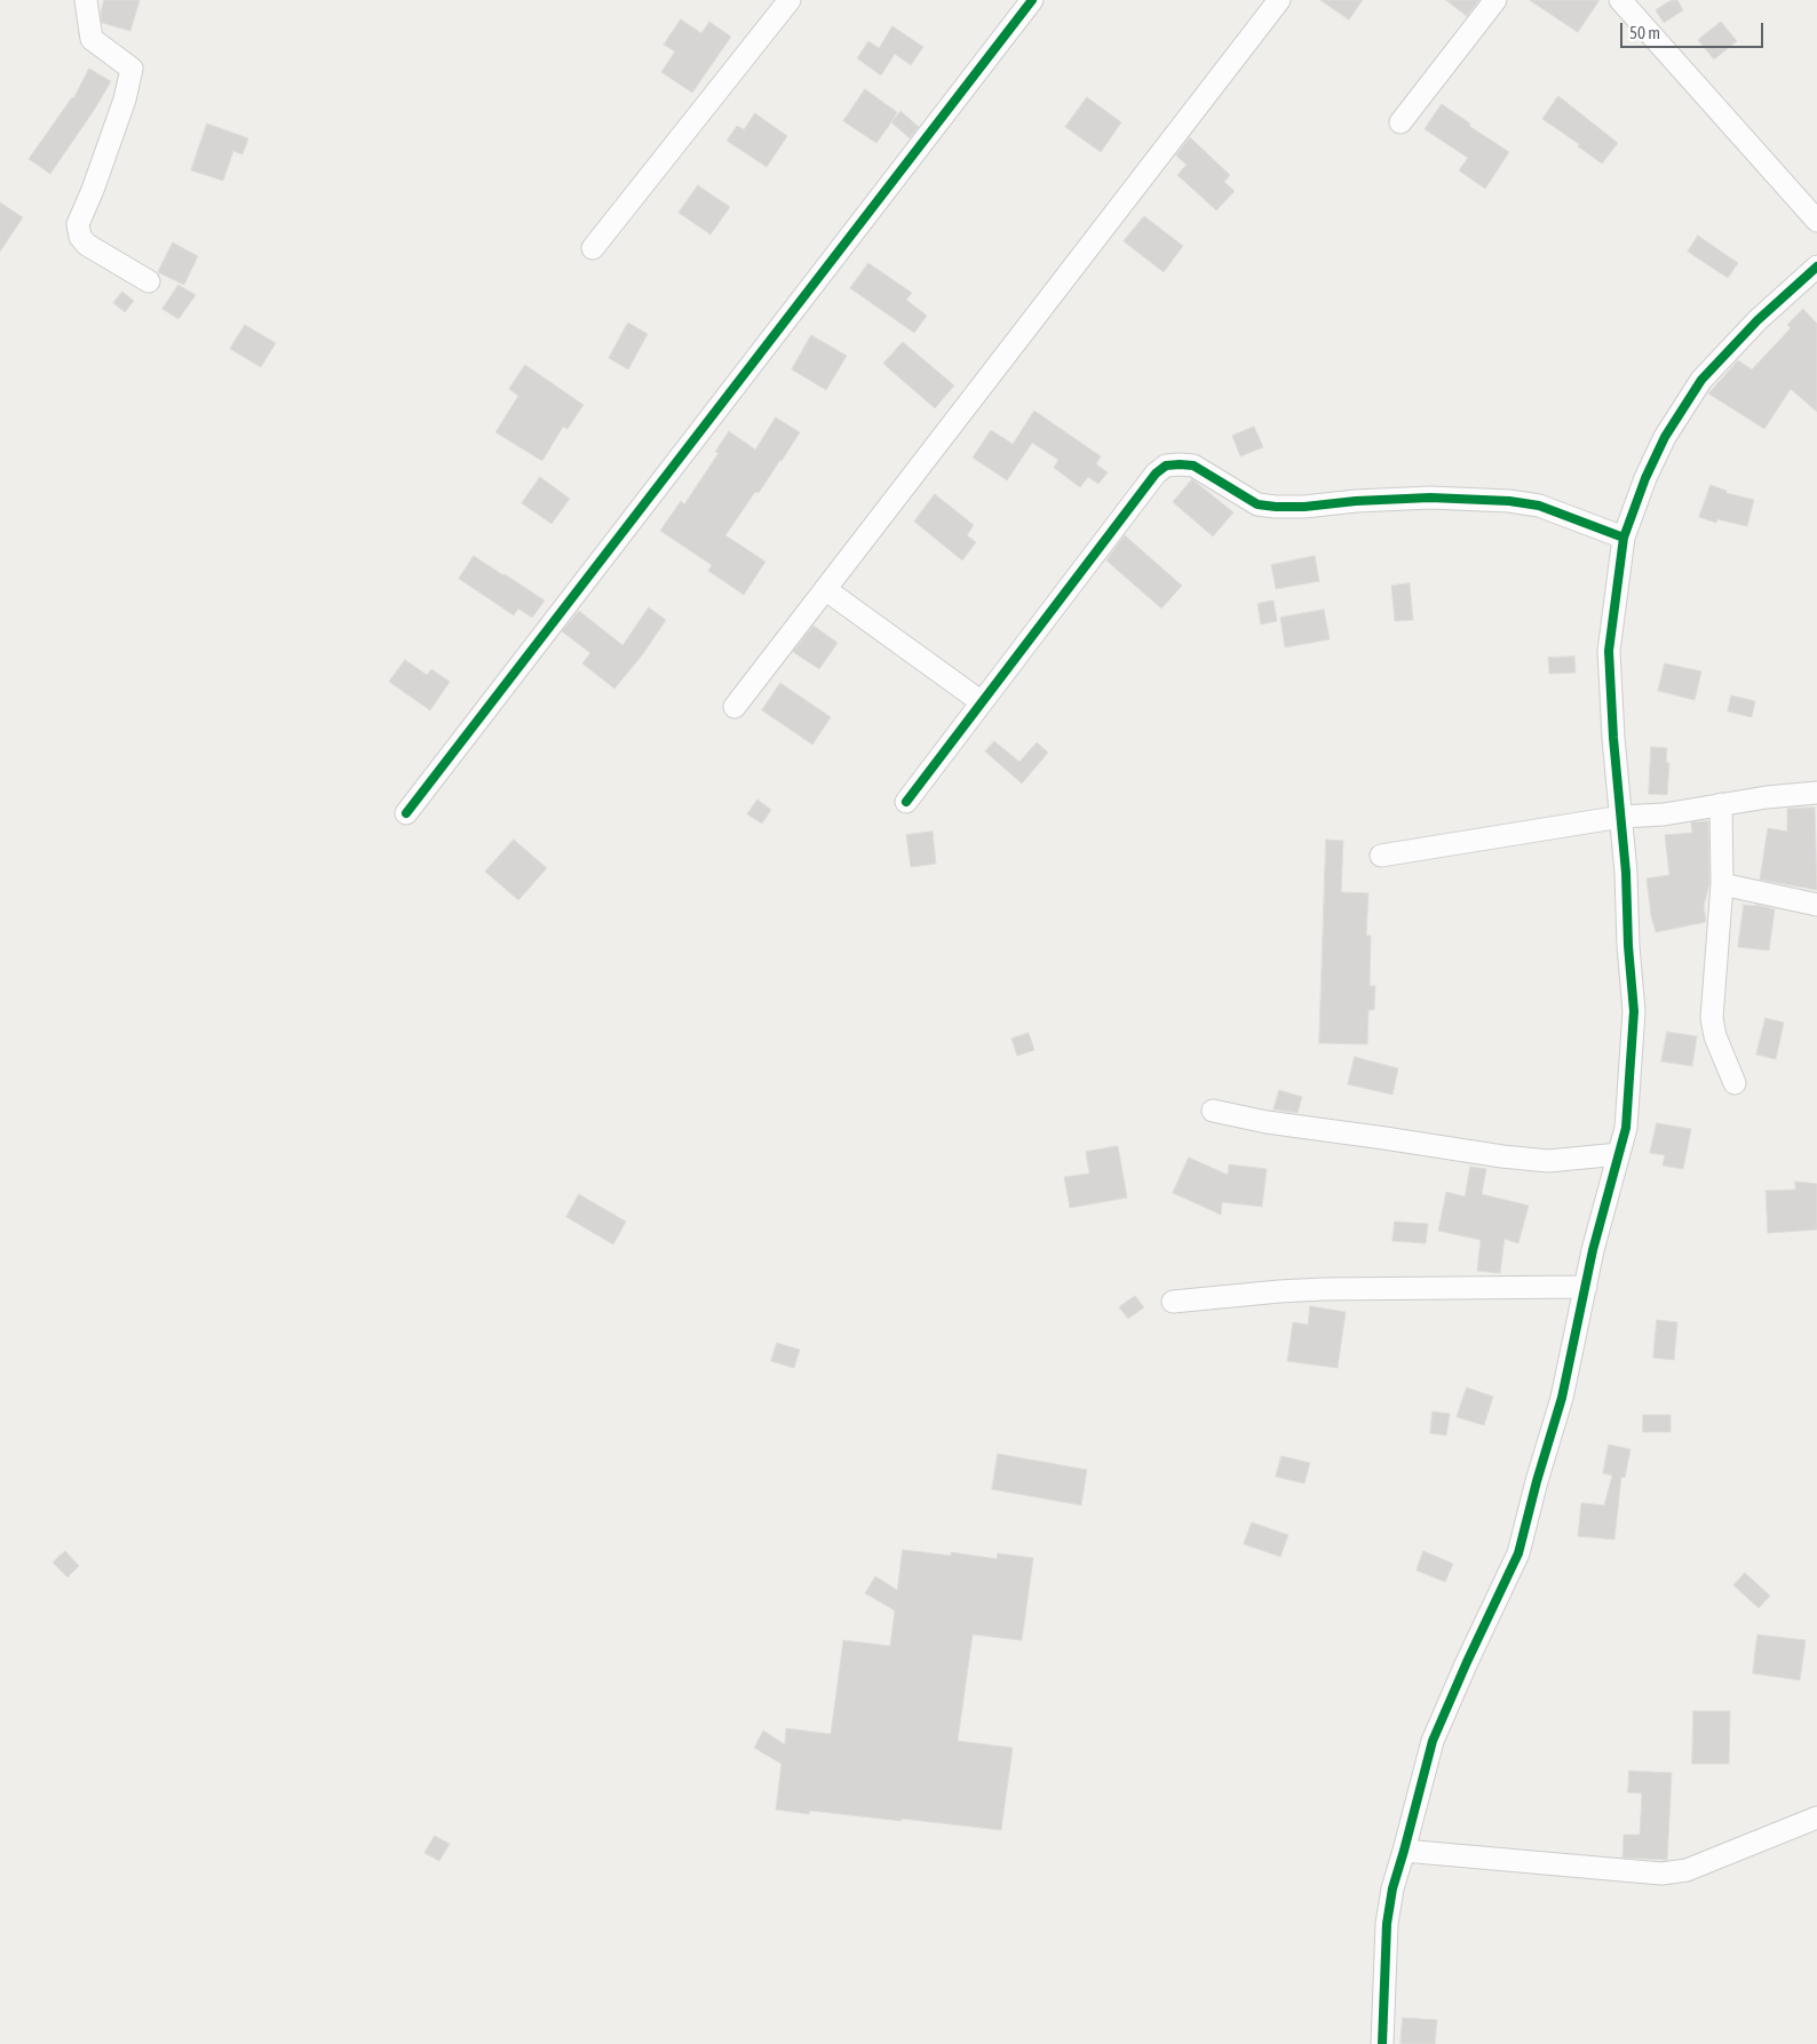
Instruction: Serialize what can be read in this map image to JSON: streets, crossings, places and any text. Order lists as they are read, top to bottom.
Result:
{
  "scale_bar": "50 m"
}
